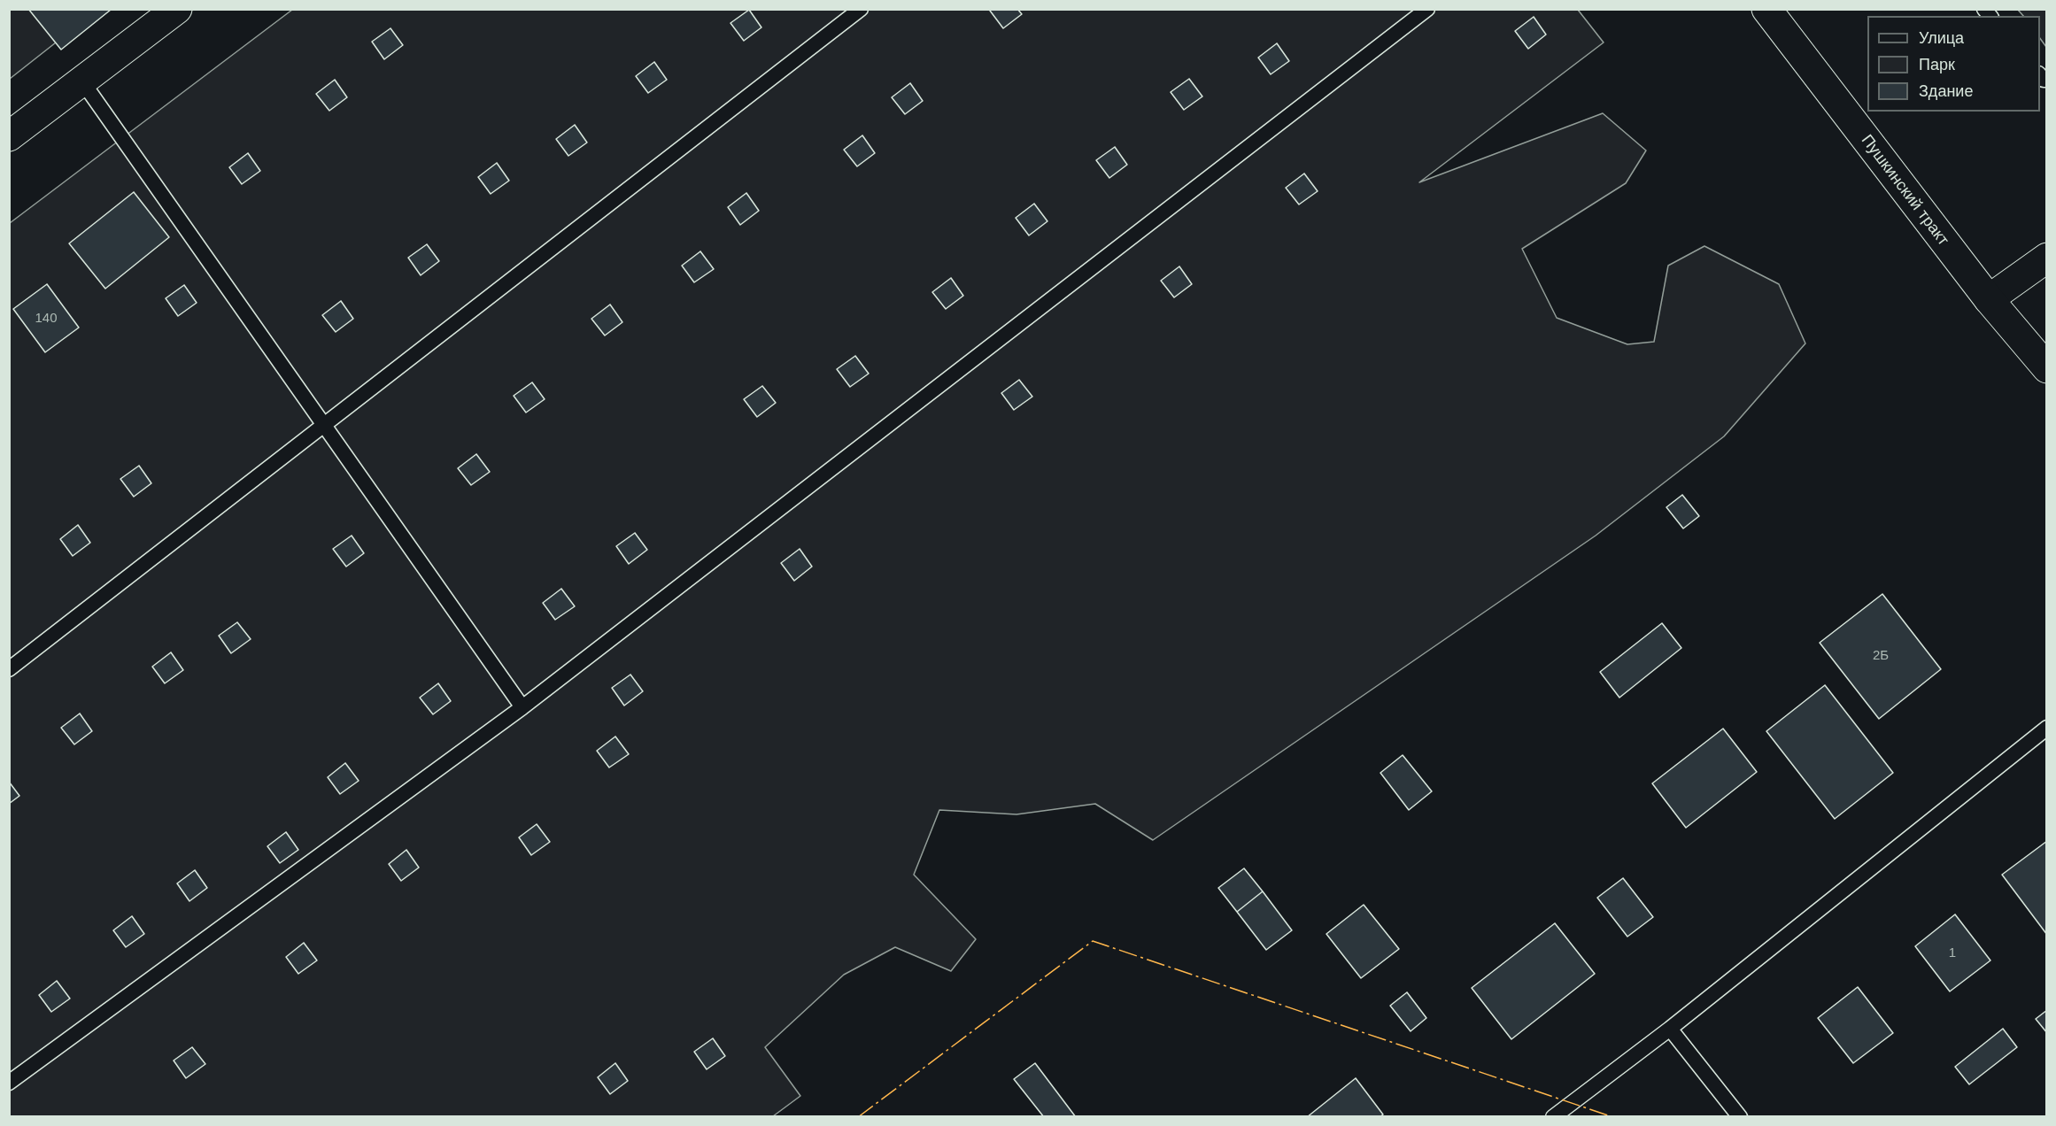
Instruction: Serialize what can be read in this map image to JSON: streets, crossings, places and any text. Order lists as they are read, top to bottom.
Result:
{
  "streets": {
    "main road": ["Пушкинский тракт"]
  },
  "house_numbers": ["140", "2Б", "1"],
  "legend": ["Улица", "Парк", "Здание"]
}
